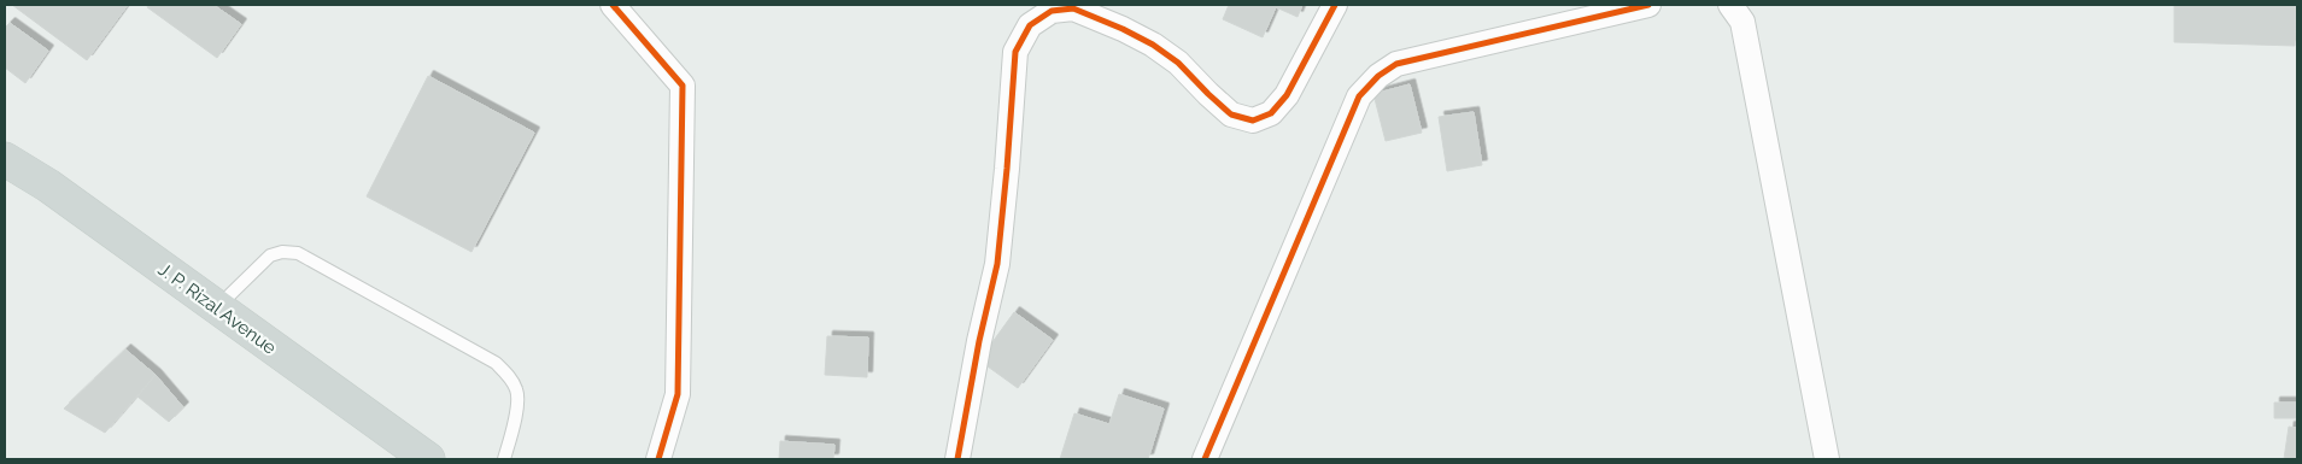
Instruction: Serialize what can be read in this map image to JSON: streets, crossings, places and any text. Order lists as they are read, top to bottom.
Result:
{
  "streets": {
    "main road": ["J. P. Rizal Avenue"]
  }
}
